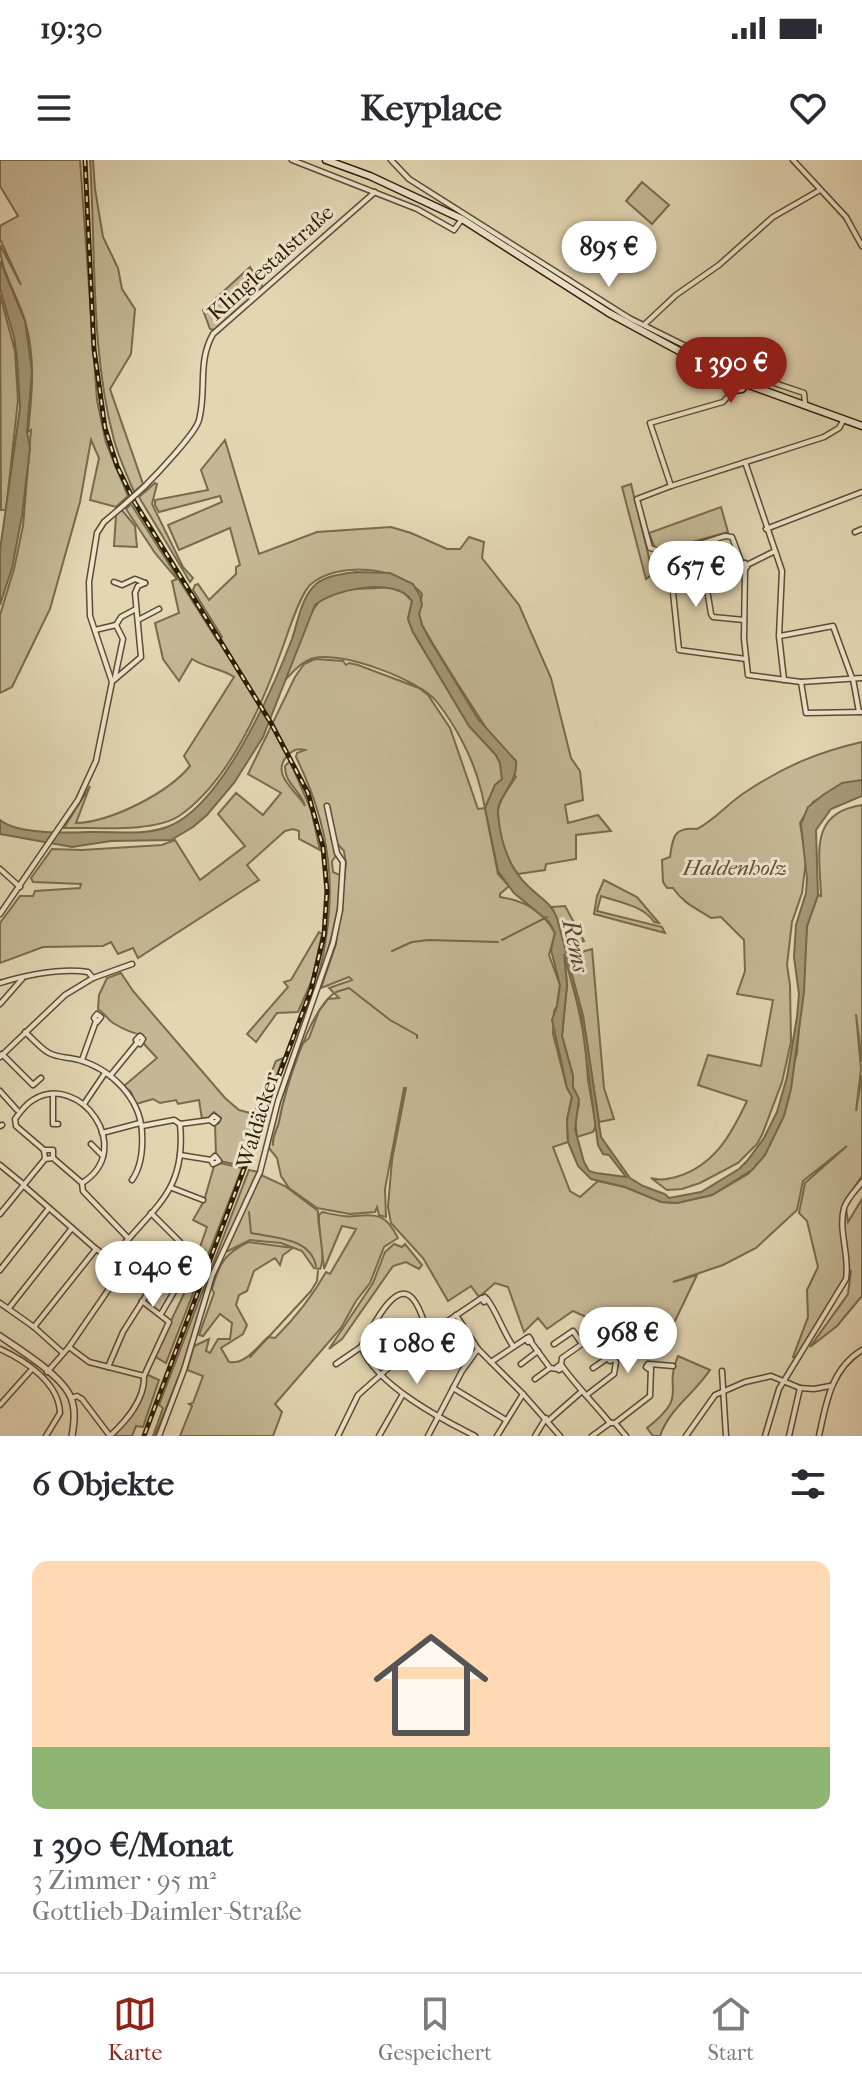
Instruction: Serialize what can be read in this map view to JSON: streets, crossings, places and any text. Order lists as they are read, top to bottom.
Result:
{
  "streets": {
    "street": ["Klinglestalstraße", "Waldäcker"]
  },
  "water": ["Rems"],
  "parks": ["Haldenholz"],
  "page": {
    "status": "19:30",
    "header": "Keyplace",
    "price": [
      "895 €",
      "1 390 €",
      "657 €",
      "1 040 €",
      "968 €",
      "1 080 €"
    ],
    "heading": "6 Objekte",
    "list": [
      {
        "name": "1 390 €/Monat",
        "note": "3 Zimmer · 95 m² · Gottlieb-Daimler-Straße"
      }
    ],
    "tabs": ["Karte", "Gespeichert", "Start"]
  }
}
